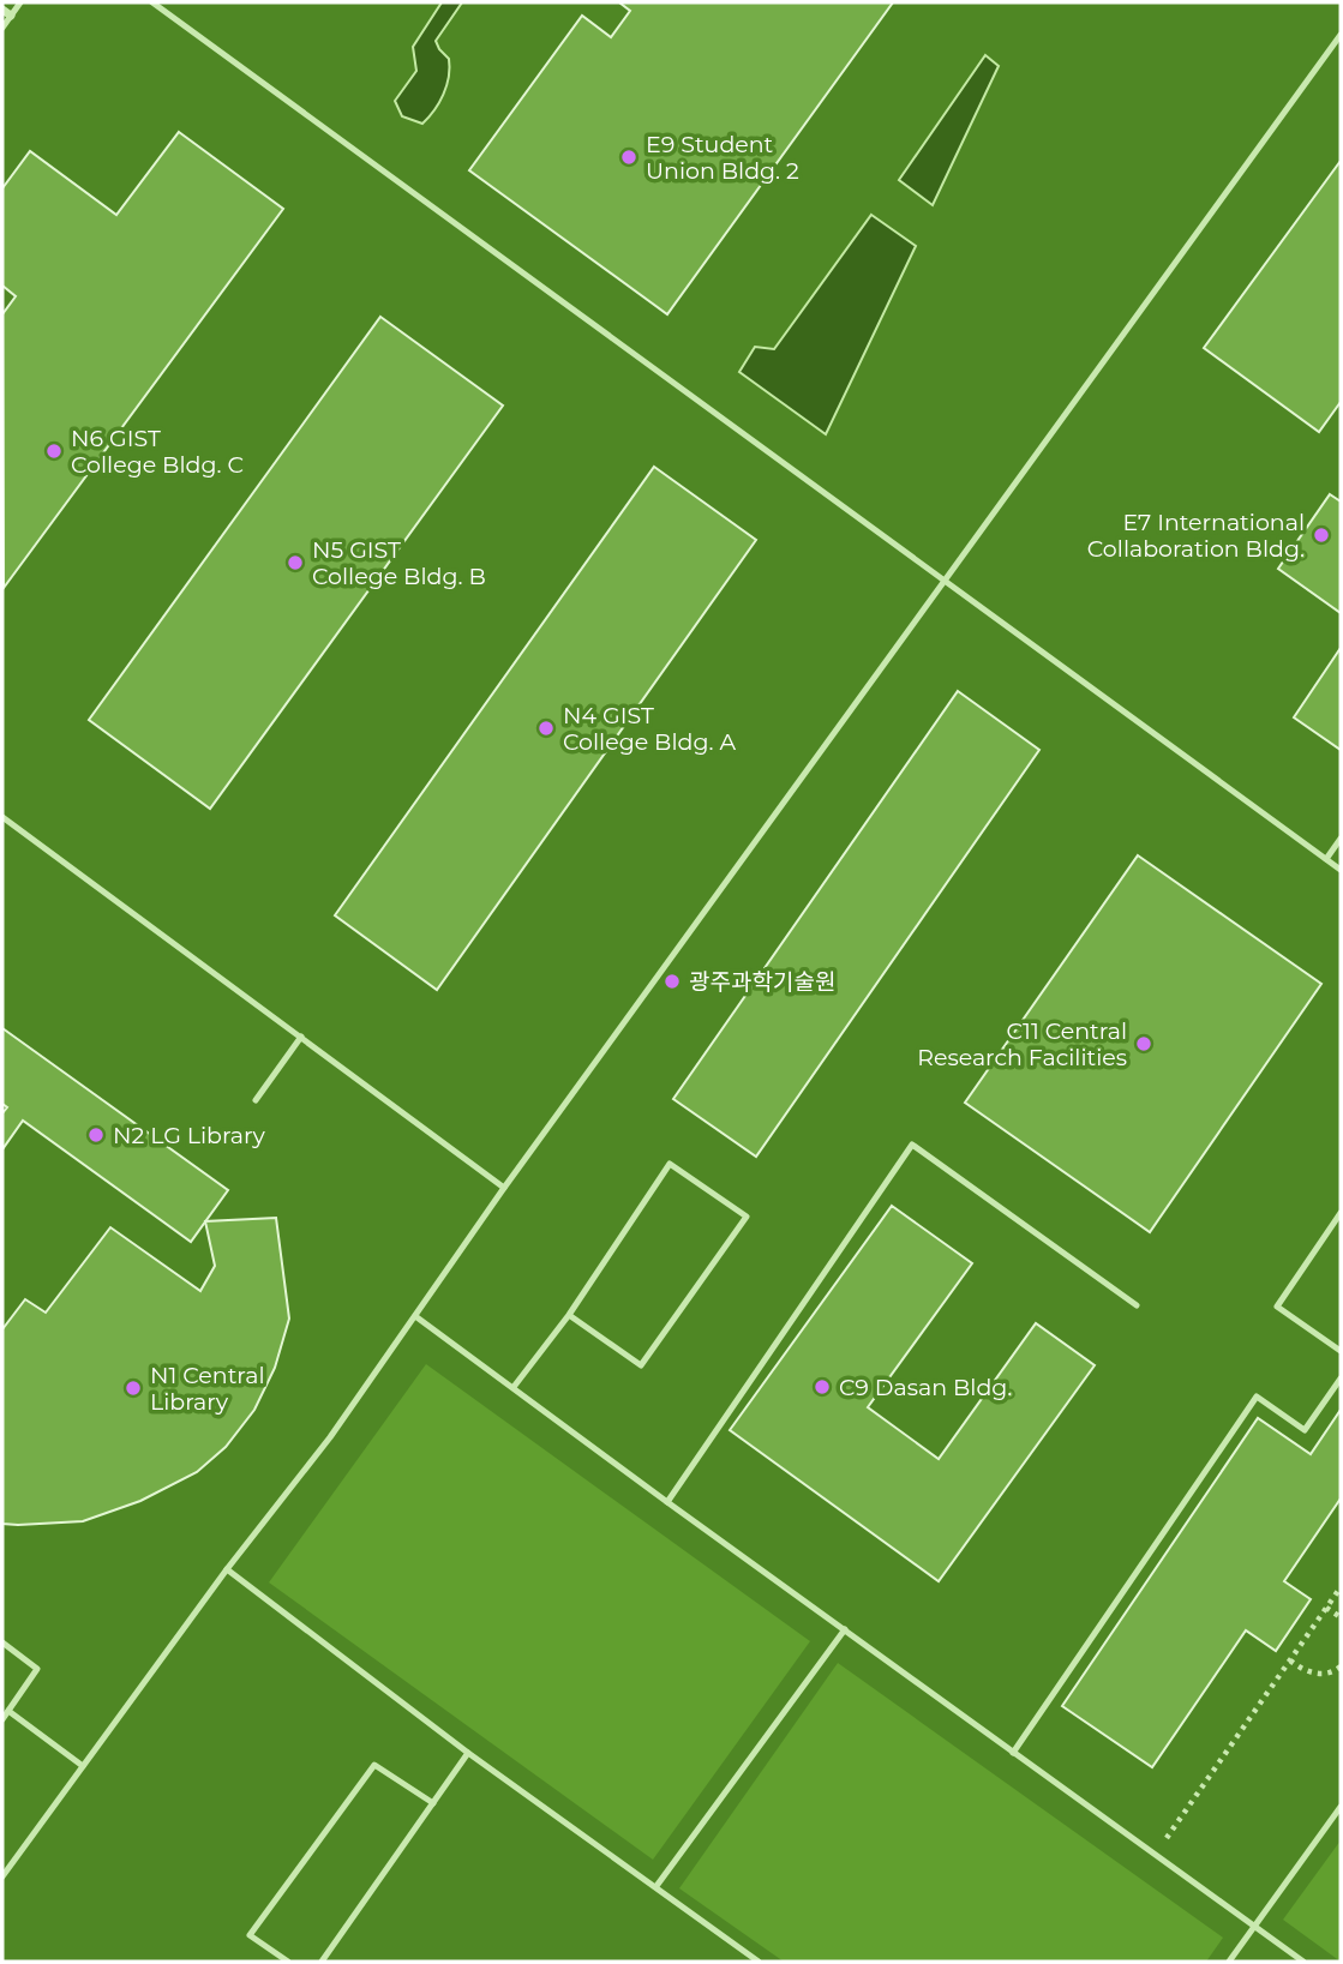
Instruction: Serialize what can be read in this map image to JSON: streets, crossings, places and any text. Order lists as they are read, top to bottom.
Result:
{
  "places": [
    "E9 Student Union Bldg. 2",
    "N6 GIST College Bldg. C",
    "E7 International Collaboration Bldg.",
    "N5 GIST College Bldg. B",
    "N4 GIST College Bldg. A",
    "광주과학기술원",
    "C11 Central Research Facilities",
    "N2 LG Library",
    "C9 Dasan Bldg.",
    "N1 Central Library"
  ]
}
